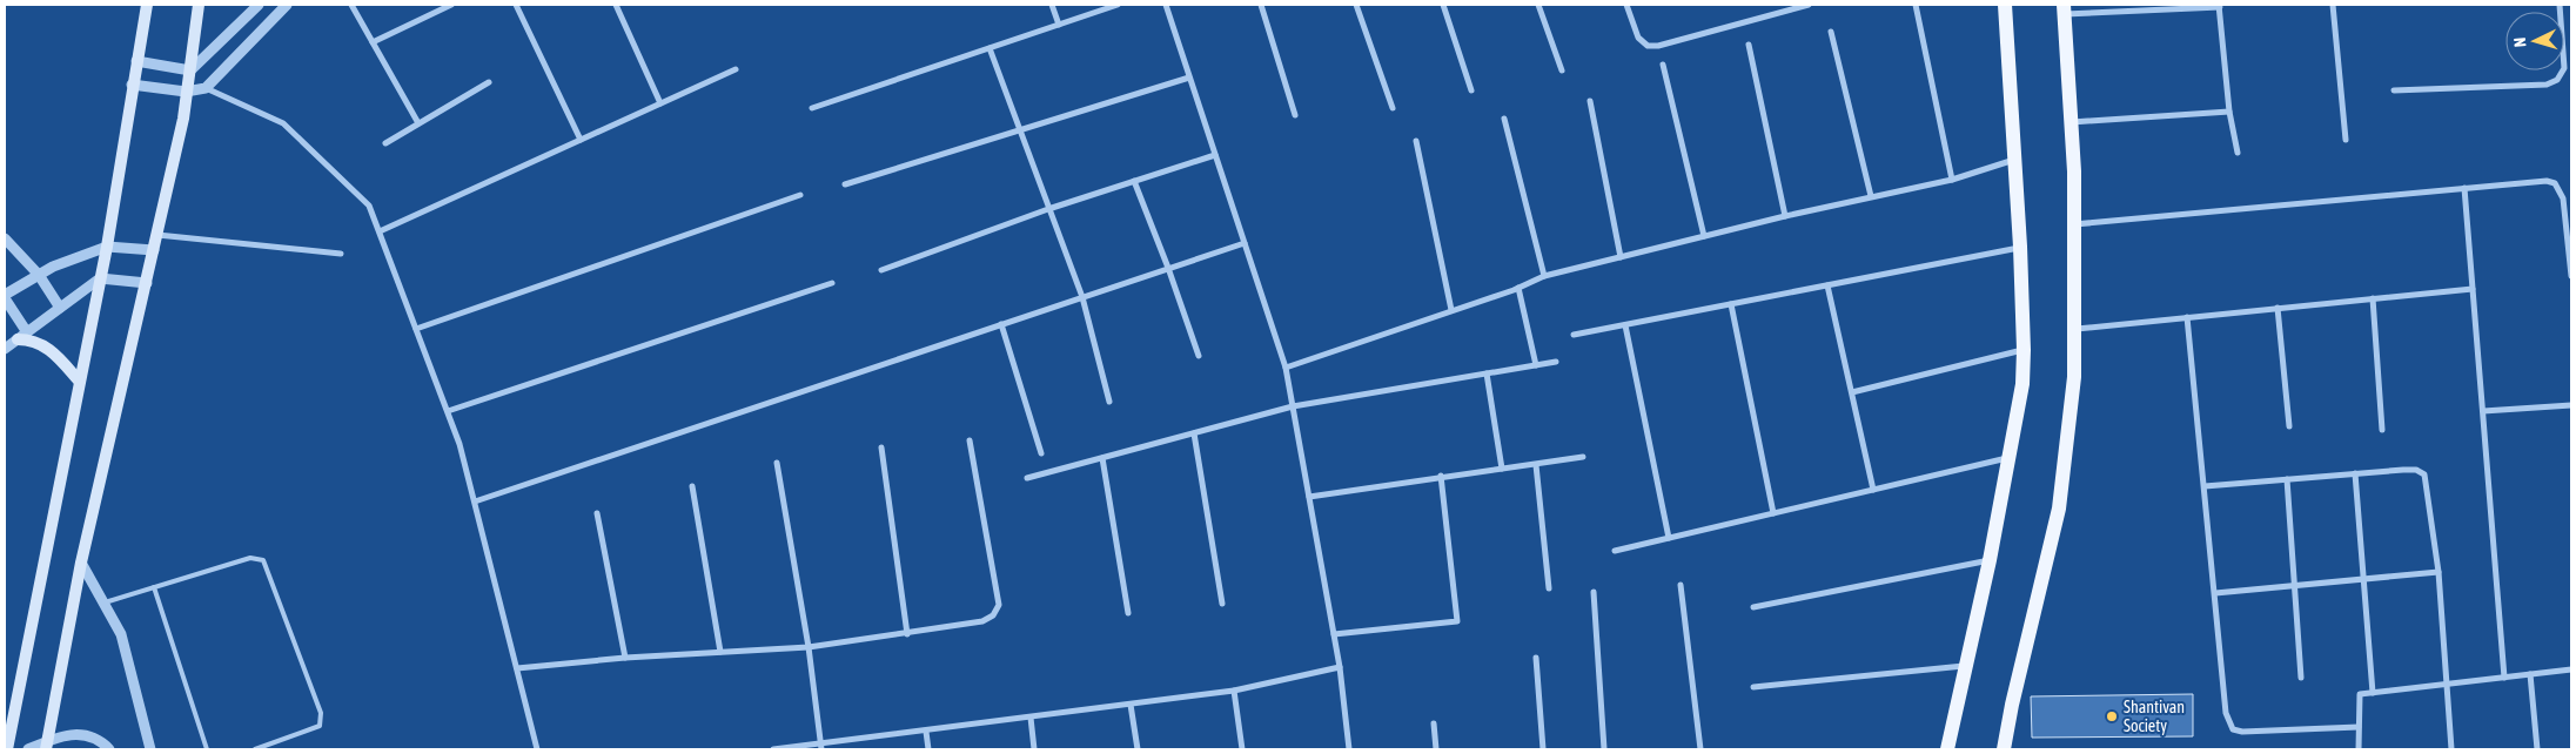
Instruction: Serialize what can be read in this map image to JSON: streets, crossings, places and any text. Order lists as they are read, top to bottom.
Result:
{
  "places": ["Shantivan Society"],
  "north": "left"
}
